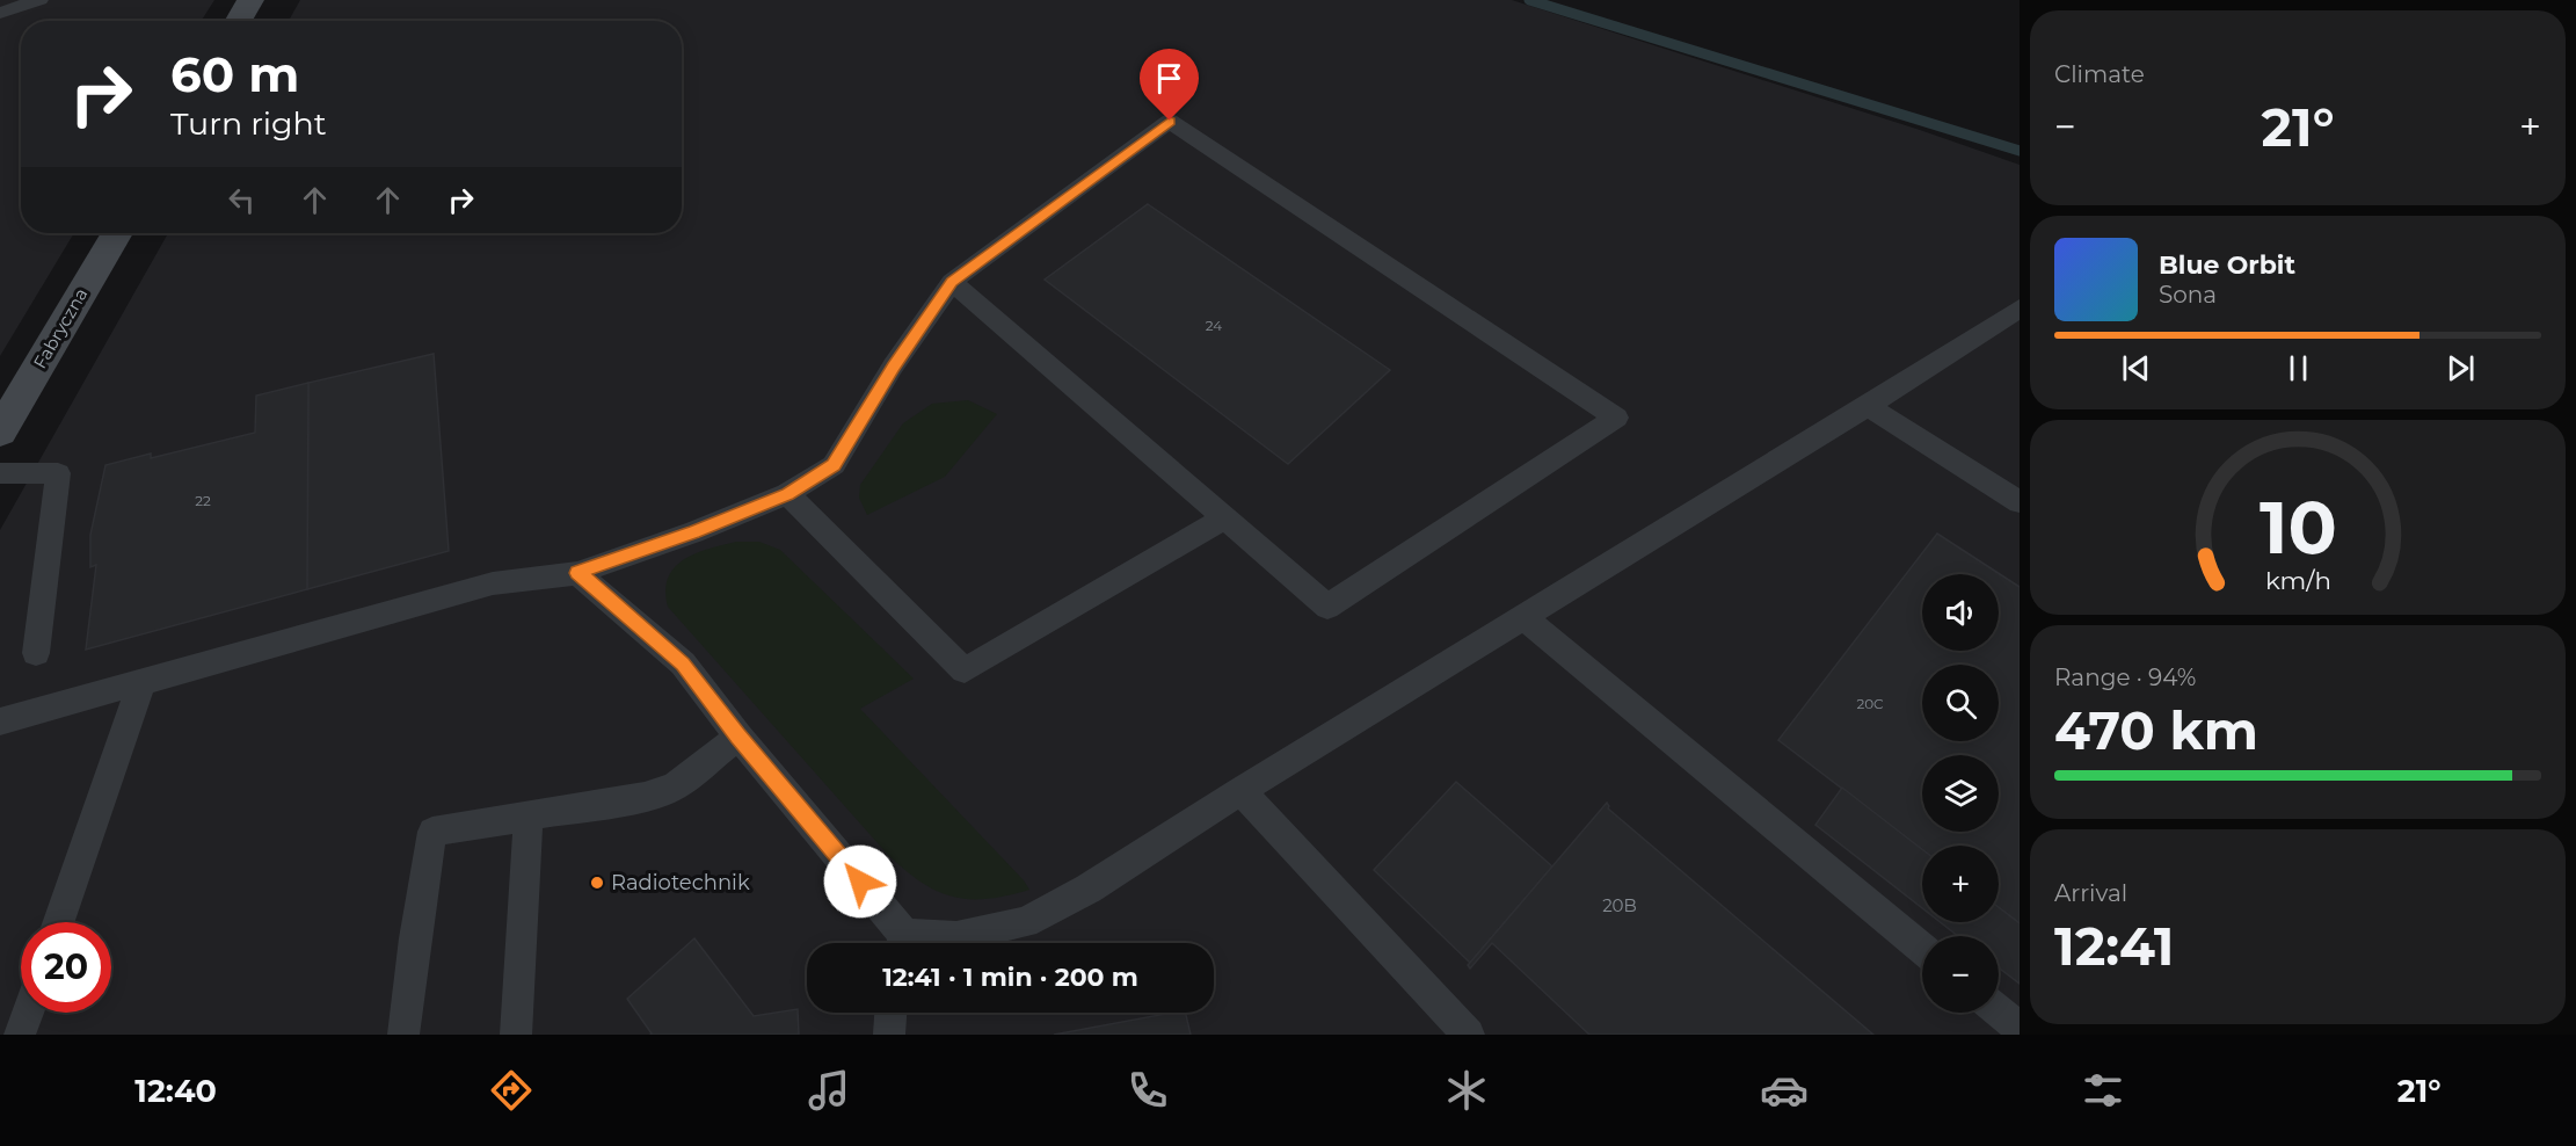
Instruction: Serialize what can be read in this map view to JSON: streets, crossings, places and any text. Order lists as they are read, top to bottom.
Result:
{
  "streets": {
    "main road": ["Fabryczna"]
  },
  "places": ["Radiotechnik"],
  "house_numbers": [
    "24",
    "22",
    "20C",
    "20B"
  ],
  "page": {
    "tile": [
      "Climate",
      ["Range · 94%", "470 km"],
      ["Arrival", "12:41"]
    ],
    "turn": ["60 m", "Turn right"],
    "heat": ["−", "21°", "+"],
    "song": ["Blue Orbit", "Sona"],
    "map_buttons": ["+", "−"],
    "limit": "20",
    "trip": "12:41 · 1 min · 200 m",
    "tabs": ["12:40", "21°"],
    "gauge": ["10", "km/h"]
  }
}
